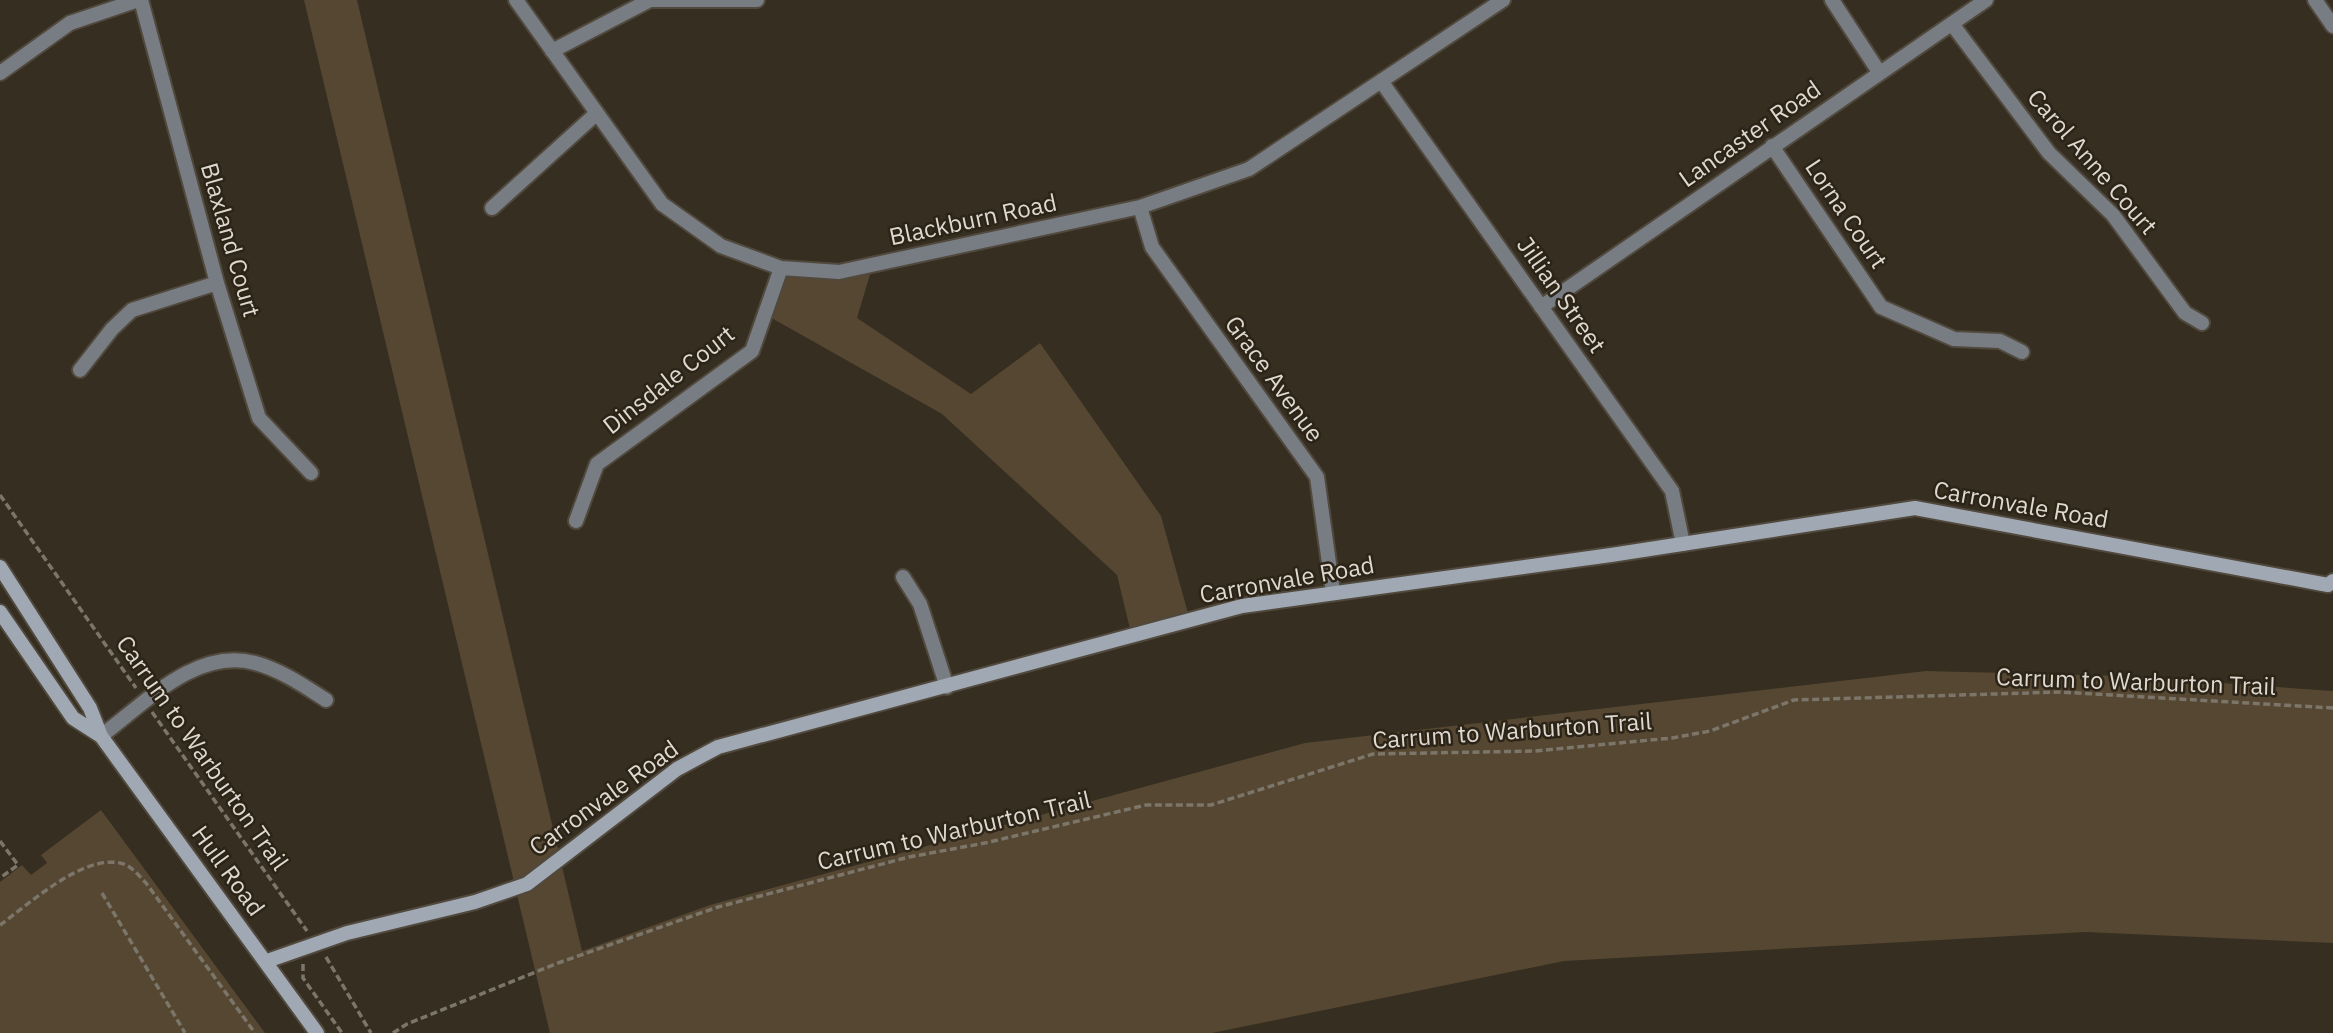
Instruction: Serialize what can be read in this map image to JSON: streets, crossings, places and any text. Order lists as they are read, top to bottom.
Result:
{
  "streets": {
    "street": [
      "Lancaster Road",
      "Carol Anne Court",
      "Lorna Court",
      "Blackburn Road",
      "Blaxland Court",
      "Jillian Street",
      "Grace Avenue",
      "Dinsdale Court",
      "Carronvale Road",
      "Hull Road"
    ],
    "path": ["Carrum to Warburton Trail"]
  },
  "crossings": [
    ["Lancaster Road", "Carol Anne Court"],
    ["Lancaster Road", "Lorna Court"],
    ["Lancaster Road", "Jillian Street"],
    ["Blackburn Road", "Jillian Street"],
    ["Blackburn Road", "Grace Avenue"],
    ["Blackburn Road", "Dinsdale Court"],
    ["Jillian Street", "Carronvale Road"],
    ["Grace Avenue", "Carronvale Road"],
    ["Carronvale Road", "Carrum to Warburton Trail"],
    ["Carronvale Road", "Hull Road"]
  ]
}
